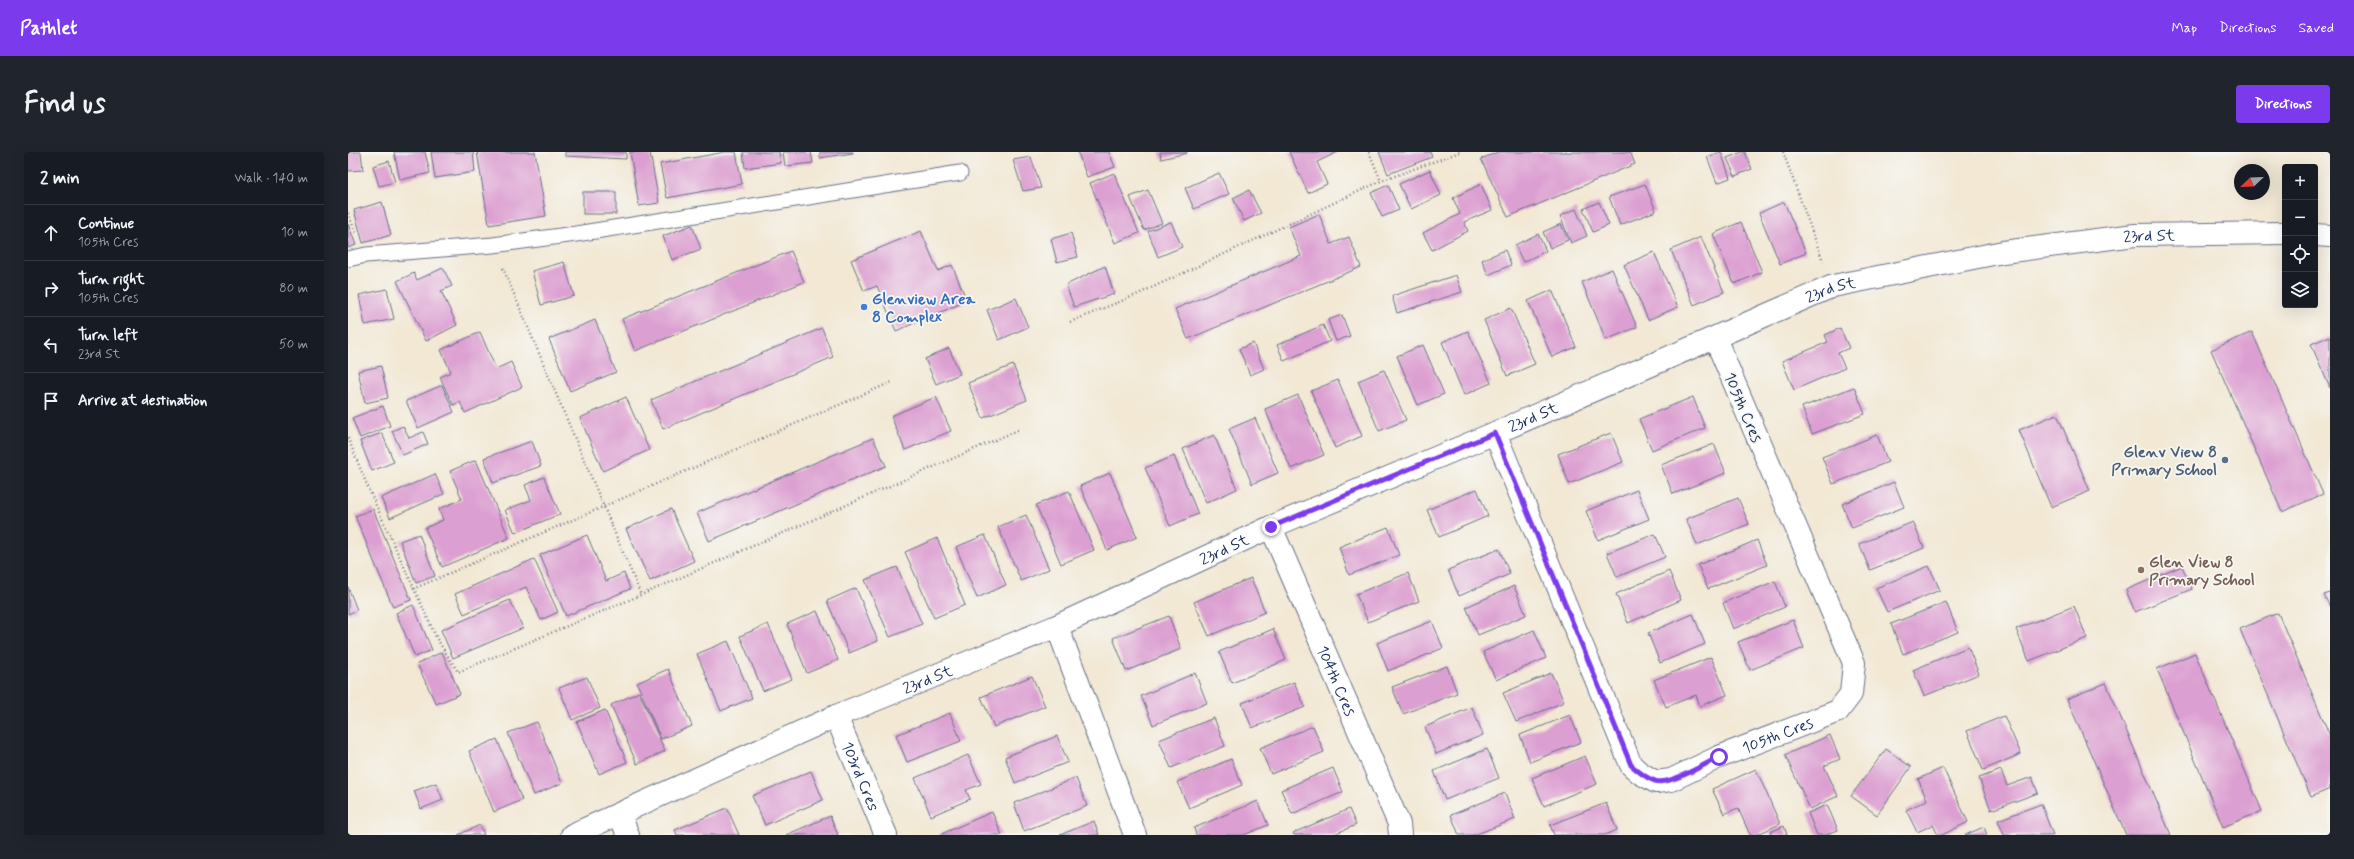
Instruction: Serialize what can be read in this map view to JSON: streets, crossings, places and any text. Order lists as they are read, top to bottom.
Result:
{
  "streets": {
    "street": [
      "23rd St",
      "105th Cres",
      "104th Cres",
      "103rd Cres"
    ]
  },
  "crossings": [
    ["23rd St", "105th Cres"],
    ["23rd St", "104th Cres"],
    ["23rd St", "103rd Cres"]
  ],
  "places": ["Glenview Area 8 Complex", "Glenv View 8 Primary School", "Glen View 8 Primary School"],
  "north": "bottom left",
  "page": {
    "header": "Pathlet",
    "nav": ["Map", "Directions", "Saved"],
    "buttons": "Directions",
    "title": "Find us",
    "heading": ["2 min", "Walk · 140 m"],
    "map_buttons": ["+", "−"],
    "list": [
      ["Continue", "105th Cres", "10 m"],
      ["Turn right", "105th Cres", "80 m"],
      ["Turn left", "23rd St", "50 m"],
      "Arrive at destination"
    ]
  }
}
